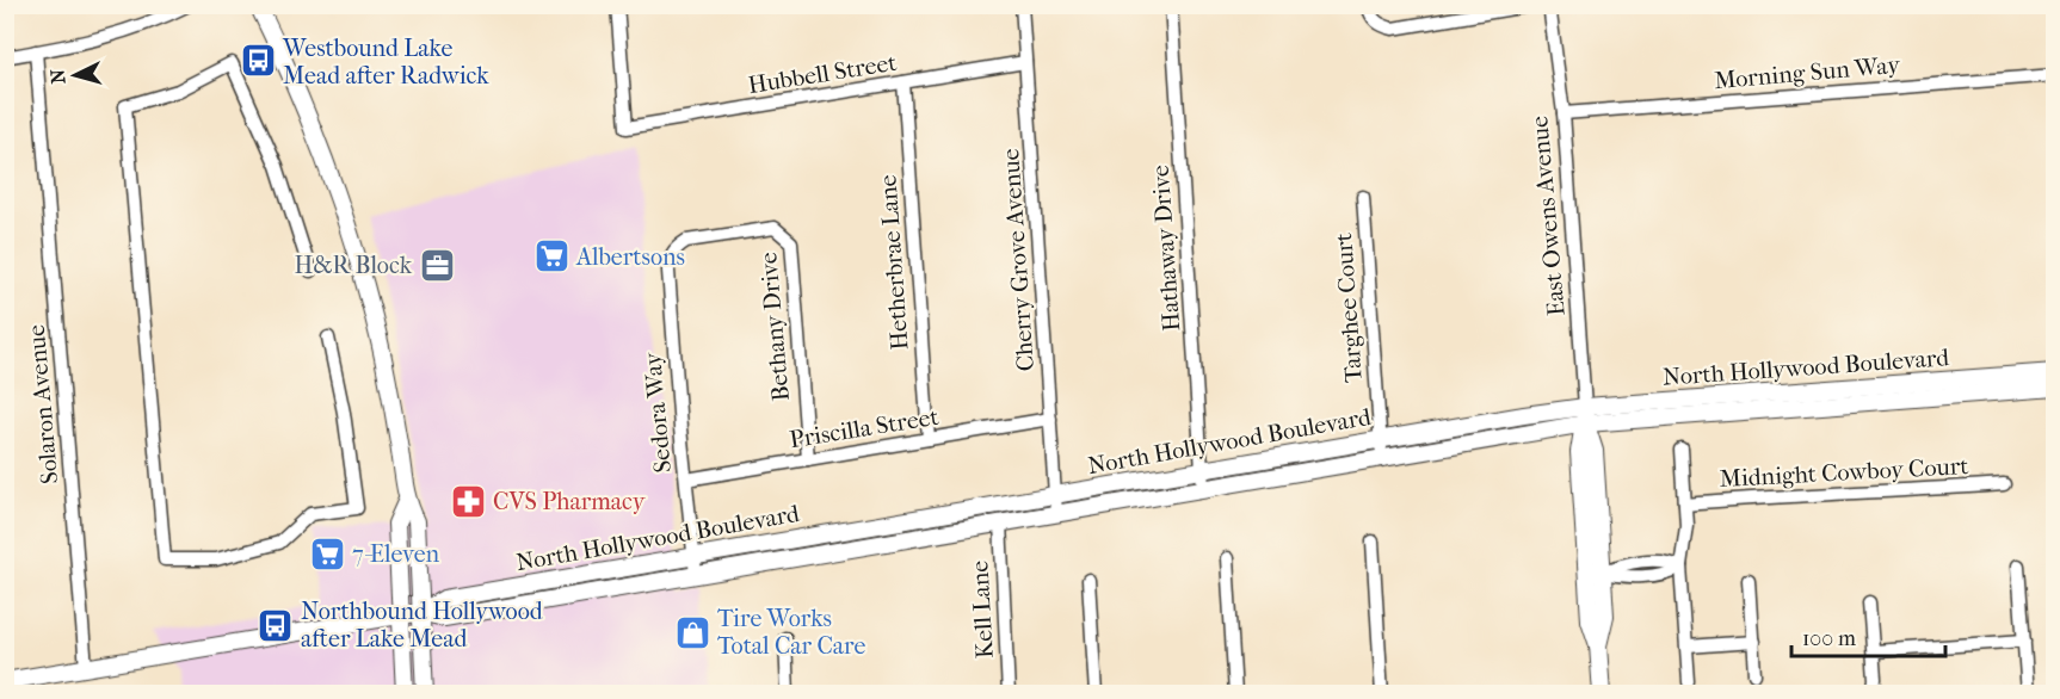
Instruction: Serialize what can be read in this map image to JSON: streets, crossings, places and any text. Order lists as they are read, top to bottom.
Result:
{
  "streets": {
    "main road": ["East Owens Avenue", "North Hollywood Boulevard"],
    "street": [
      "Morning Sun Way",
      "Hubbell Street",
      "Hathaway Drive",
      "Cherry Grove Avenue",
      "Hetherbrae Lane",
      "Targhee Court",
      "Bethany Drive",
      "Solaron Avenue",
      "Sedora Way",
      "Priscilla Street",
      "Midnight Cowboy Court",
      "Kell Lane"
    ]
  },
  "crossings": [
    ["Morning Sun Way", "East Owens Avenue"],
    ["Hubbell Street", "Cherry Grove Avenue"],
    ["Hubbell Street", "Hetherbrae Lane"],
    ["East Owens Avenue", "North Hollywood Boulevard"],
    ["Hathaway Drive", "North Hollywood Boulevard"],
    ["Cherry Grove Avenue", "North Hollywood Boulevard"],
    ["Cherry Grove Avenue", "Priscilla Street"],
    ["Hetherbrae Lane", "Priscilla Street"],
    ["Targhee Court", "North Hollywood Boulevard"],
    ["Bethany Drive", "Sedora Way"],
    ["Bethany Drive", "Priscilla Street"],
    ["North Hollywood Boulevard", "Solaron Avenue"],
    ["North Hollywood Boulevard", "Sedora Way"],
    ["North Hollywood Boulevard", "Kell Lane"],
    ["Sedora Way", "Priscilla Street"]
  ],
  "places": {
    "bus stop": ["Westbound Lake Mead after Radwick", "Northbound Hollywood after Lake Mead"],
    "supermarket": ["Albertsons", "7-Eleven"],
    "office": ["H&R Block"],
    "pharmacy": ["CVS Pharmacy"],
    "shop": ["Tire Works Total Car Care"]
  },
  "scale_bar": "100 m",
  "north": "left"
}
